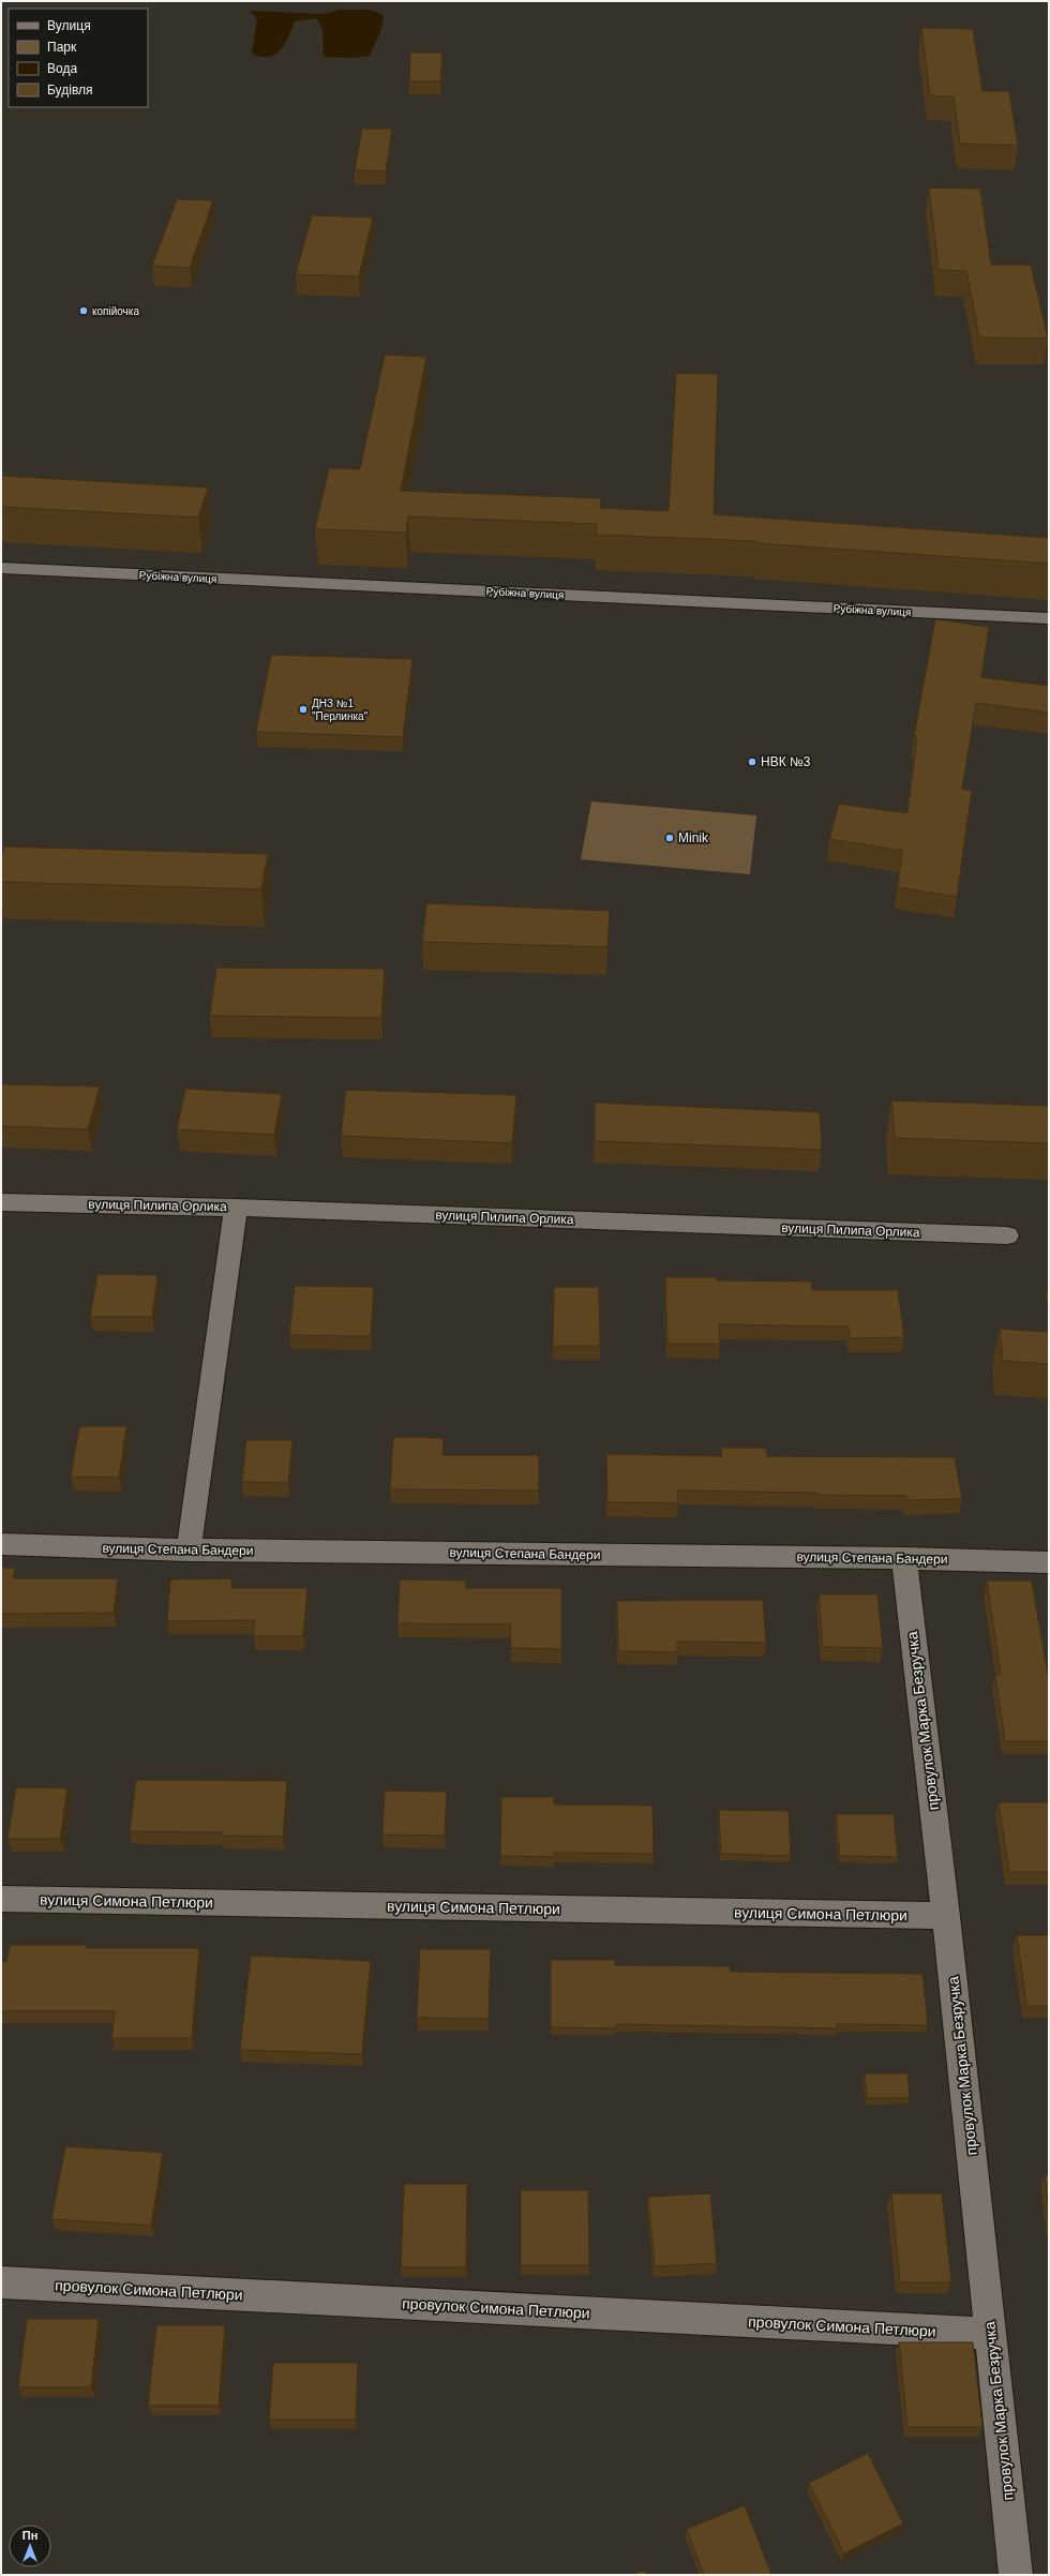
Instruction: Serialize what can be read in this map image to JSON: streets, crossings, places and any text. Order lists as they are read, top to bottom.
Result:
{
  "streets": {
    "street": [
      "Рубіжна вулиця",
      "вулиця Пилипа Орлика",
      "вулиця Степана Бандери",
      "провулок Марка Безручка",
      "вулиця Симона Петлюри",
      "провулок Симона Петлюри"
    ]
  },
  "crossings": [
    ["вулиця Степана Бандери", "провулок Марка Безручка"],
    ["провулок Марка Безручка", "вулиця Симона Петлюри"],
    ["провулок Марка Безручка", "провулок Симона Петлюри"]
  ],
  "places": [
    "копійочка",
    "ДНЗ №1 \"Перлинка\"",
    "НВК №3",
    "Minik"
  ],
  "legend": [
    "Вулиця",
    "Парк",
    "Вода",
    "Будівля"
  ],
  "north": "top"
}
